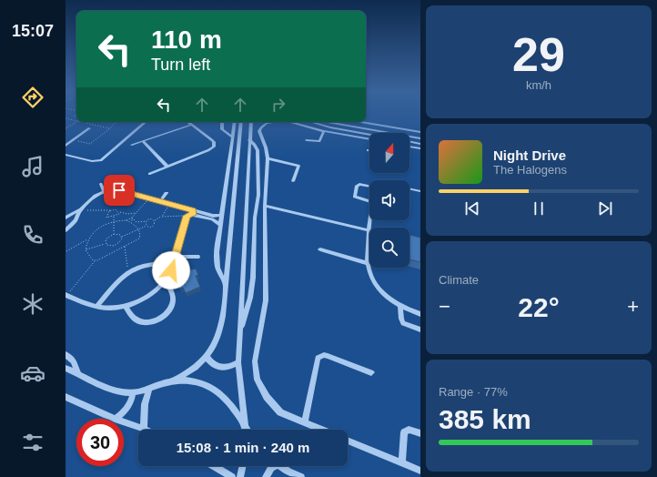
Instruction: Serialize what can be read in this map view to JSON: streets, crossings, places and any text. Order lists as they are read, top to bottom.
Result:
{
  "north": "top",
  "page": {
    "tabs": "15:07",
    "tile": [
      ["29", "km/h"],
      "Climate",
      ["Range · 77%", "385 km"]
    ],
    "turn": ["110 m", "Turn left"],
    "song": ["Night Drive", "The Halogens"],
    "heat": ["−", "22°", "+"],
    "limit": "30",
    "trip": "15:08 · 1 min · 240 m"
  }
}
